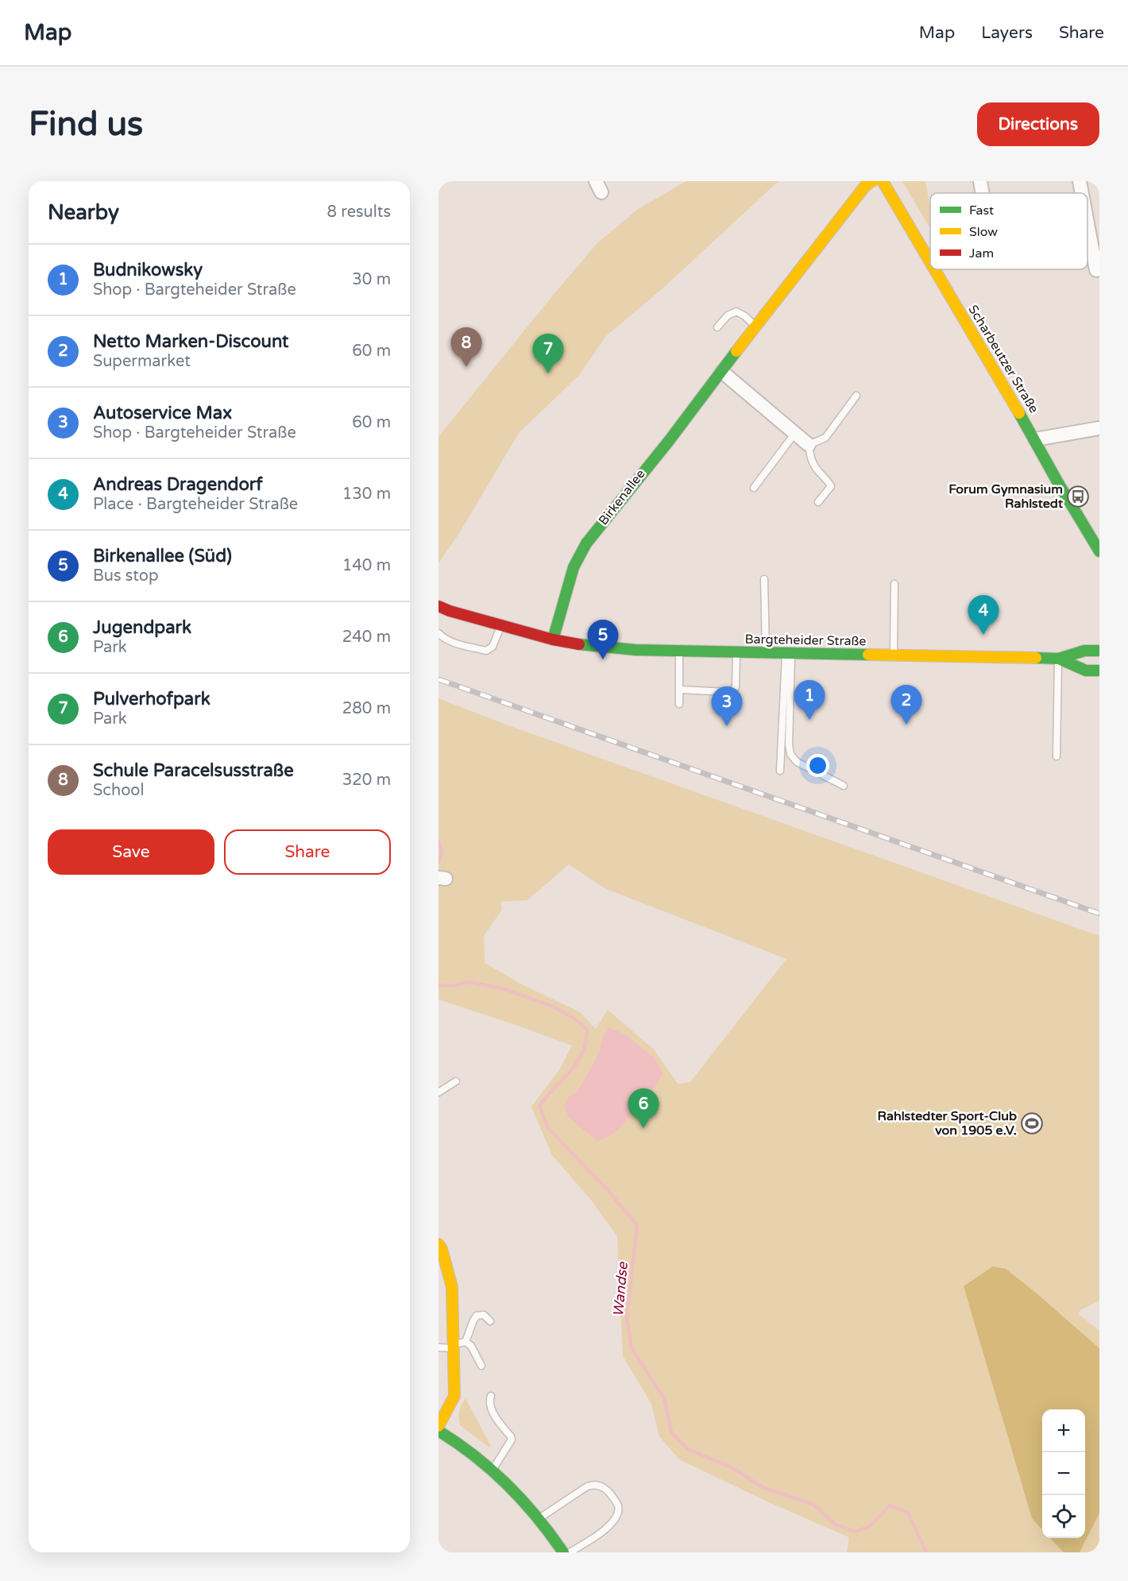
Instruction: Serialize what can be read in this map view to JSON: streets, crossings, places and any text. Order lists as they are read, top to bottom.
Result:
{
  "streets": {
    "main road": ["Scharbeutzer Straße", "Birkenallee", "Bargteheider Straße"]
  },
  "crossings": [
    ["Birkenallee", "Bargteheider Straße"]
  ],
  "water": ["Wandse"],
  "places": {
    "bus stop": ["Forum Gymnasium Rahlstedt"],
    "sports": ["Rahlstedter Sport-Club von 1905 e.V."]
  },
  "legend": ["Fast", "Slow", "Jam"],
  "page": {
    "header": "Map",
    "nav": ["Map", "Layers", "Share"],
    "buttons": [
      "Directions",
      ["Save", "Share"]
    ],
    "title": "Find us",
    "heading": ["Nearby", "8 results"],
    "list": [
      {
        "mark": "1",
        "name": "Budnikowsky",
        "note": "Shop · Bargteheider Straße",
        "value": "30 m"
      },
      {
        "mark": "2",
        "name": "Netto Marken-Discount",
        "note": "Supermarket",
        "value": "60 m"
      },
      {
        "mark": "3",
        "name": "Autoservice Max",
        "note": "Shop · Bargteheider Straße",
        "value": "60 m"
      },
      {
        "mark": "4",
        "name": "Andreas Dragendorf",
        "note": "Place · Bargteheider Straße",
        "value": "130 m"
      },
      {
        "mark": "5",
        "name": "Birkenallee (Süd)",
        "note": "Bus stop",
        "value": "140 m"
      },
      {
        "mark": "6",
        "name": "Jugendpark",
        "note": "Park",
        "value": "240 m"
      },
      {
        "mark": "7",
        "name": "Pulverhofpark",
        "note": "Park",
        "value": "280 m"
      },
      {
        "mark": "8",
        "name": "Schule Paracelsusstraße",
        "note": "School",
        "value": "320 m"
      }
    ],
    "pins": [
      "8",
      "7",
      "4",
      "5",
      "1",
      "2",
      "3",
      "6"
    ],
    "map_buttons": ["+", "−"]
  }
}
